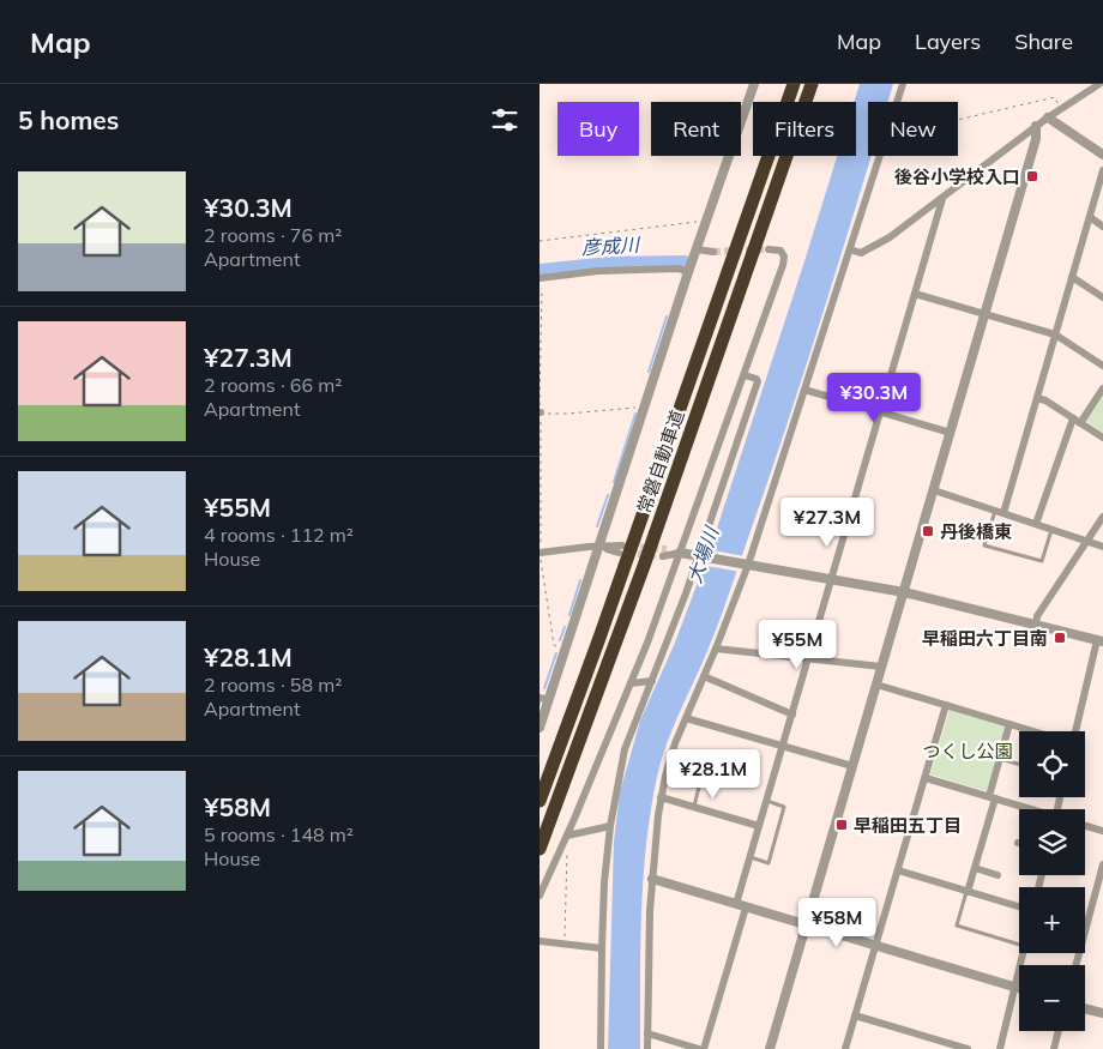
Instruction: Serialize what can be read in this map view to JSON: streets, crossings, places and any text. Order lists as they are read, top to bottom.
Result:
{
  "streets": {
    "highway": ["常磐自動車道"]
  },
  "water": ["彦成川", "大場川"],
  "parks": ["つくし公園"],
  "places": {
    "transit": [
      "後谷小学校入口",
      "丹後橋東",
      "早稲田六丁目南",
      "早稲田五丁目"
    ]
  },
  "page": {
    "header": "Map",
    "nav": ["Map", "Layers", "Share"],
    "heading": "5 homes",
    "chip": [
      "Buy",
      "Rent",
      "Filters",
      "New"
    ],
    "list": [
      {
        "name": "¥30.3M",
        "note": "2 rooms · 76 m² · Apartment"
      },
      {
        "name": "¥27.3M",
        "note": "2 rooms · 66 m² · Apartment"
      },
      {
        "name": "¥55M",
        "note": "4 rooms · 112 m² · House"
      },
      {
        "name": "¥28.1M",
        "note": "2 rooms · 58 m² · Apartment"
      },
      {
        "name": "¥58M",
        "note": "5 rooms · 148 m² · House"
      }
    ],
    "price": [
      "¥30.3M",
      "¥27.3M",
      "¥55M",
      "¥28.1M",
      "¥58M"
    ],
    "map_buttons": ["+", "−"]
  }
}
